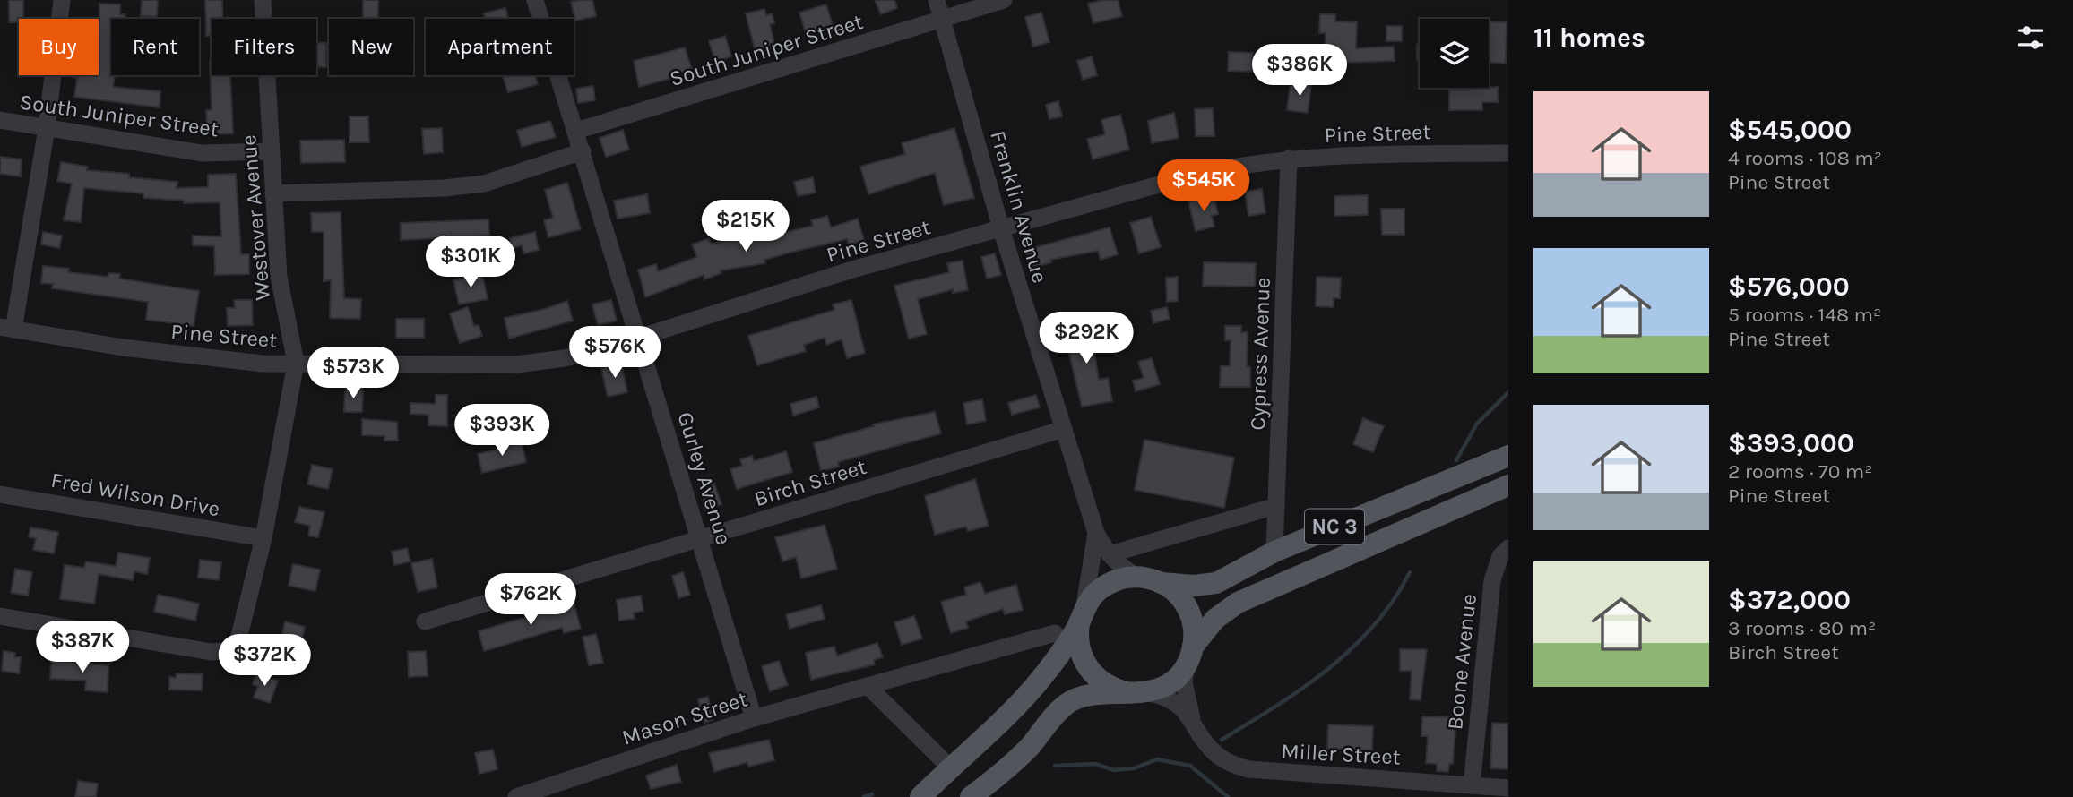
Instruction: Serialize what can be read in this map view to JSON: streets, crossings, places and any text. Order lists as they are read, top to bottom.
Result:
{
  "streets": {
    "main road": ["NC 3"],
    "street": [
      "South Juniper Street",
      "Pine Street",
      "Franklin Avenue",
      "Westover Avenue",
      "Cypress Avenue",
      "Gurley Avenue",
      "Birch Street",
      "Fred Wilson Drive",
      "Boone Avenue",
      "Mason Street",
      "Miller Street"
    ]
  },
  "crossings": [
    ["South Juniper Street", "Franklin Avenue"],
    ["South Juniper Street", "Westover Avenue"],
    ["South Juniper Street", "Gurley Avenue"],
    ["Pine Street", "Franklin Avenue"],
    ["Pine Street", "Westover Avenue"],
    ["Pine Street", "Cypress Avenue"],
    ["Pine Street", "Gurley Avenue"],
    ["Franklin Avenue", "Birch Street"],
    ["Franklin Avenue", "NC 3"],
    ["Franklin Avenue", "Miller Street"],
    ["Westover Avenue", "Fred Wilson Drive"],
    ["Cypress Avenue", "NC 3"],
    ["Gurley Avenue", "Birch Street"],
    ["Gurley Avenue", "Mason Street"],
    ["NC 3", "Miller Street"],
    ["Boone Avenue", "Miller Street"]
  ],
  "page": {
    "heading": "11 homes",
    "chip": [
      "Buy",
      "Rent",
      "Filters",
      "New",
      "Apartment"
    ],
    "price": [
      "$386K",
      "$545K",
      "$215K",
      "$301K",
      "$292K",
      "$576K",
      "$573K",
      "$393K",
      "$762K",
      "$387K",
      "$372K"
    ],
    "list": [
      {
        "name": "$545,000",
        "note": "4 rooms · 108 m² · Pine Street"
      },
      {
        "name": "$576,000",
        "note": "5 rooms · 148 m² · Pine Street"
      },
      {
        "name": "$393,000",
        "note": "2 rooms · 70 m² · Pine Street"
      },
      {
        "name": "$372,000",
        "note": "3 rooms · 80 m² · Birch Street"
      }
    ]
  }
}
